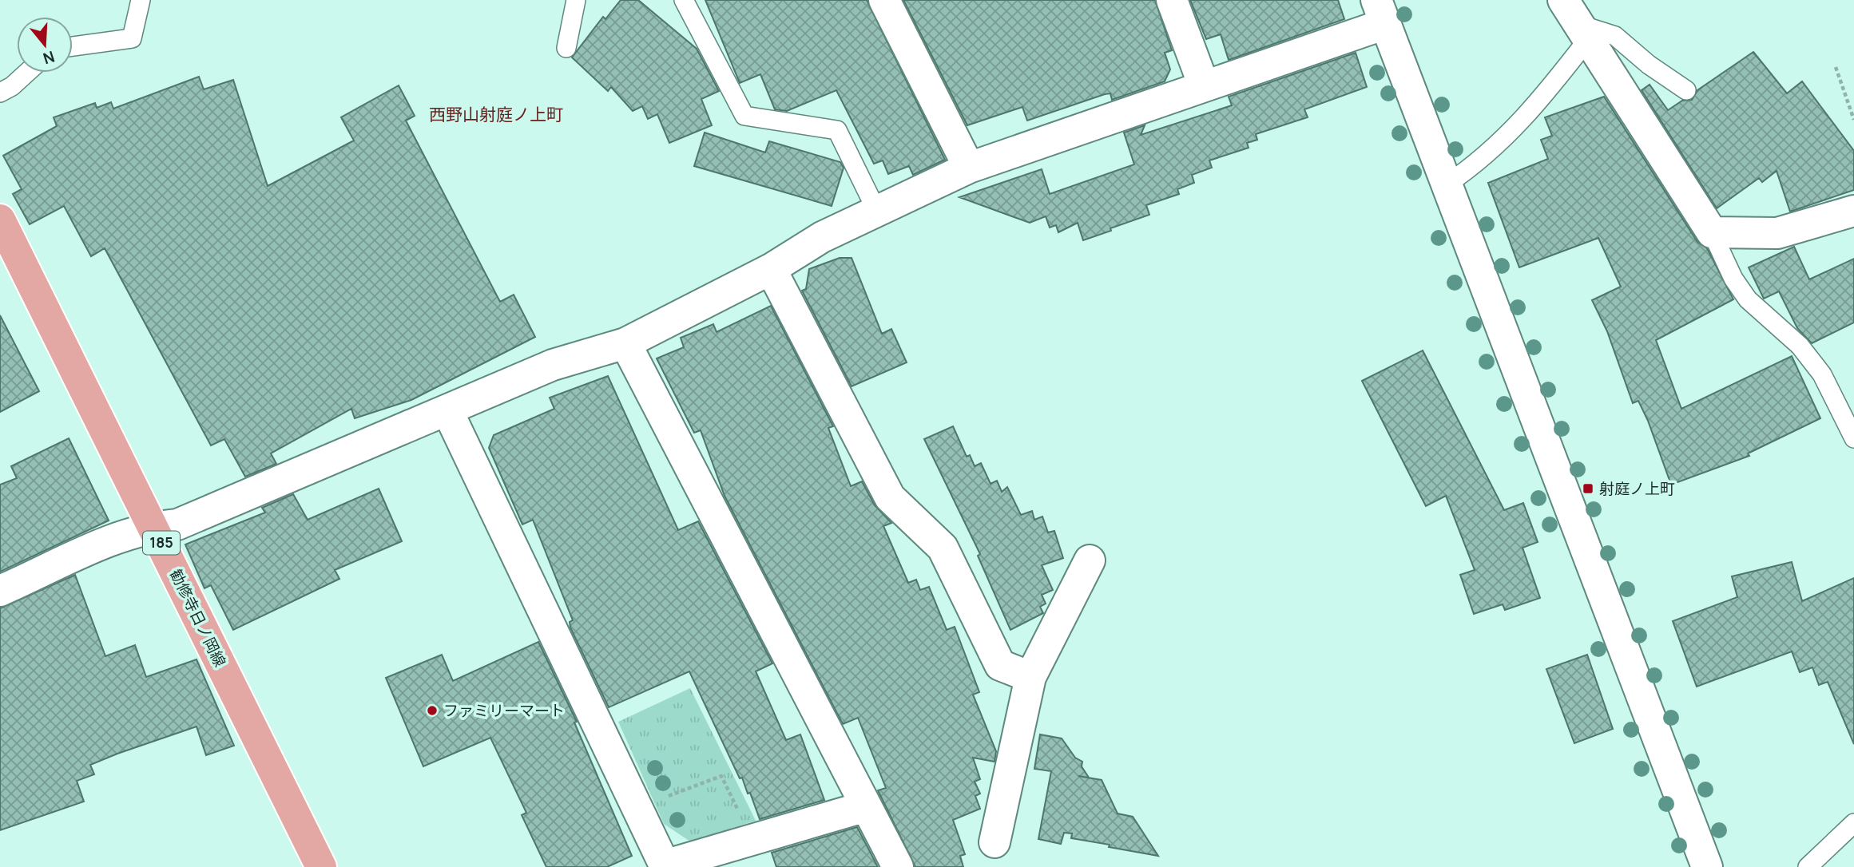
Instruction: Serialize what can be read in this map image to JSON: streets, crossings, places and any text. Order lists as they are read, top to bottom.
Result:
{
  "streets": {
    "main road": ["185", "勧修寺日ノ岡線"]
  },
  "districts": ["西野山射庭ノ上町"],
  "places": {
    "transit": ["射庭ノ上町"],
    "other": ["ファミリーマート"]
  },
  "north": "bottom"
}
